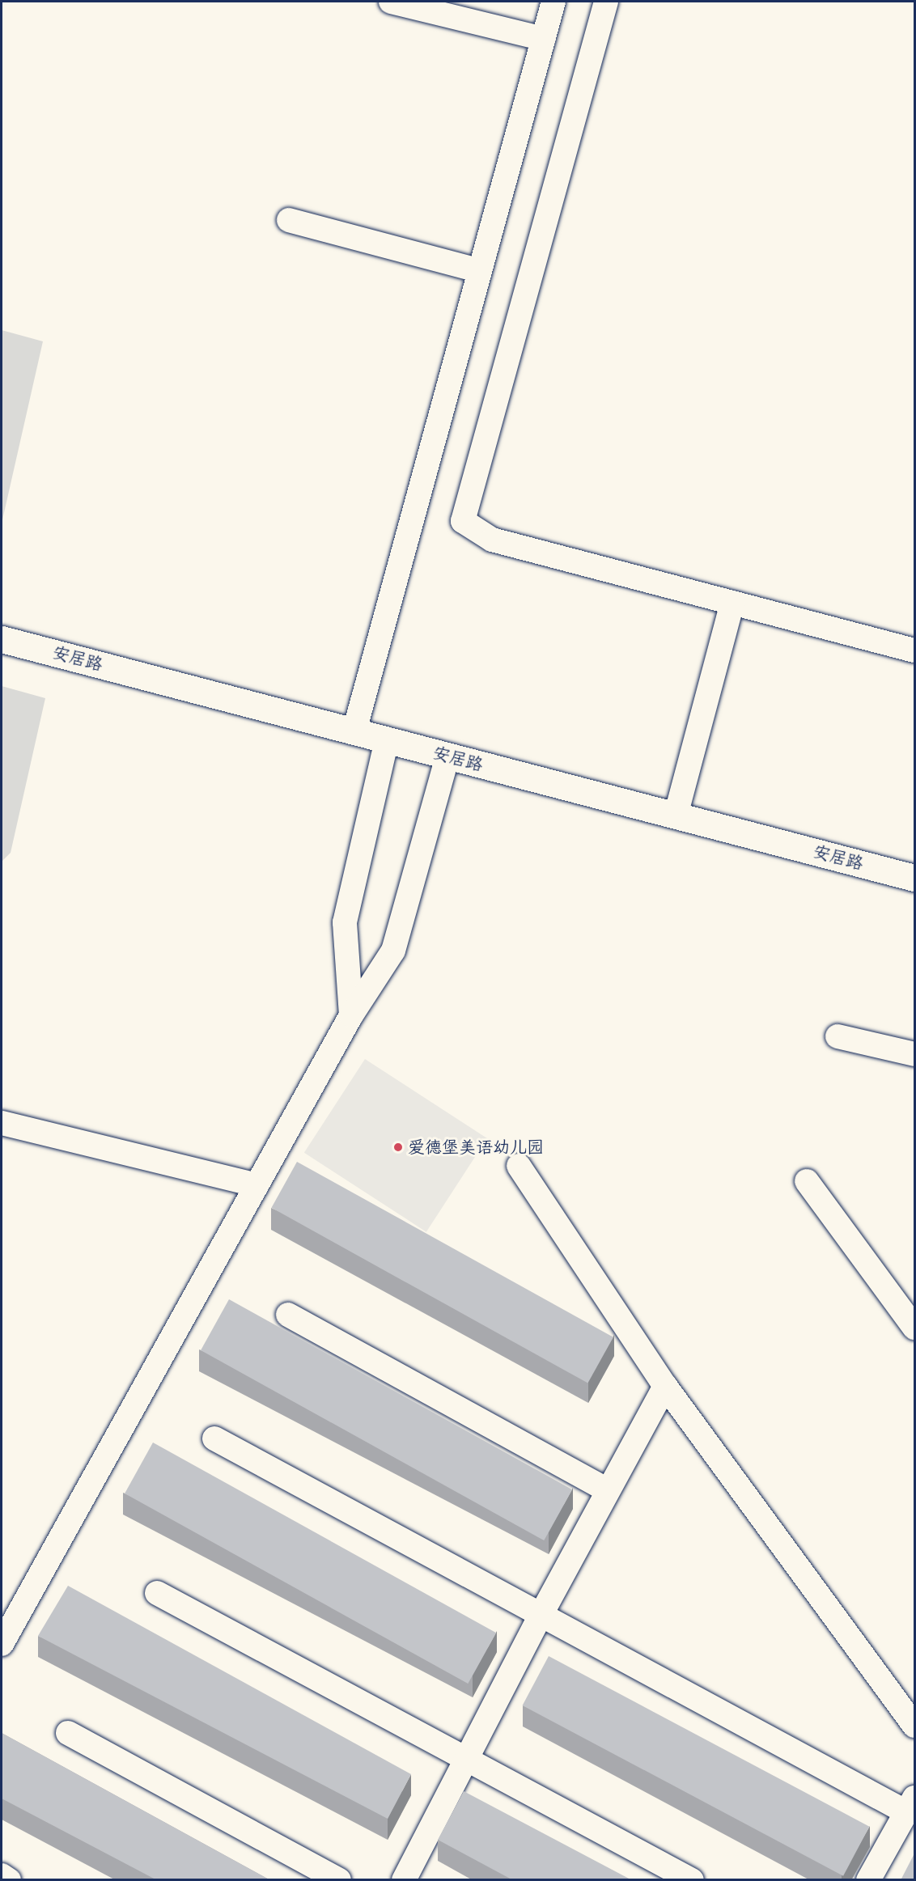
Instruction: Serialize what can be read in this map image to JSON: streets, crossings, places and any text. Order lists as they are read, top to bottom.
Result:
{
  "streets": {
    "street": ["安居路"]
  },
  "places": ["爱德堡美语幼儿园"]
}
